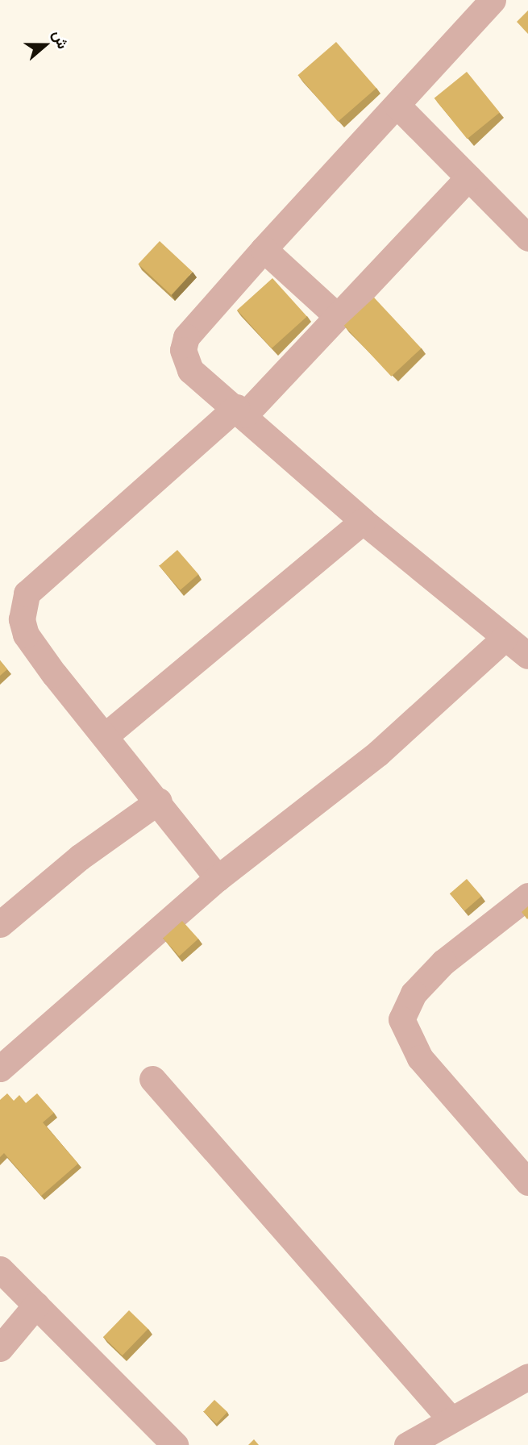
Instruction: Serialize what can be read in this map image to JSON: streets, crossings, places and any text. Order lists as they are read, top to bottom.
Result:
{
  "north": "right"
}
